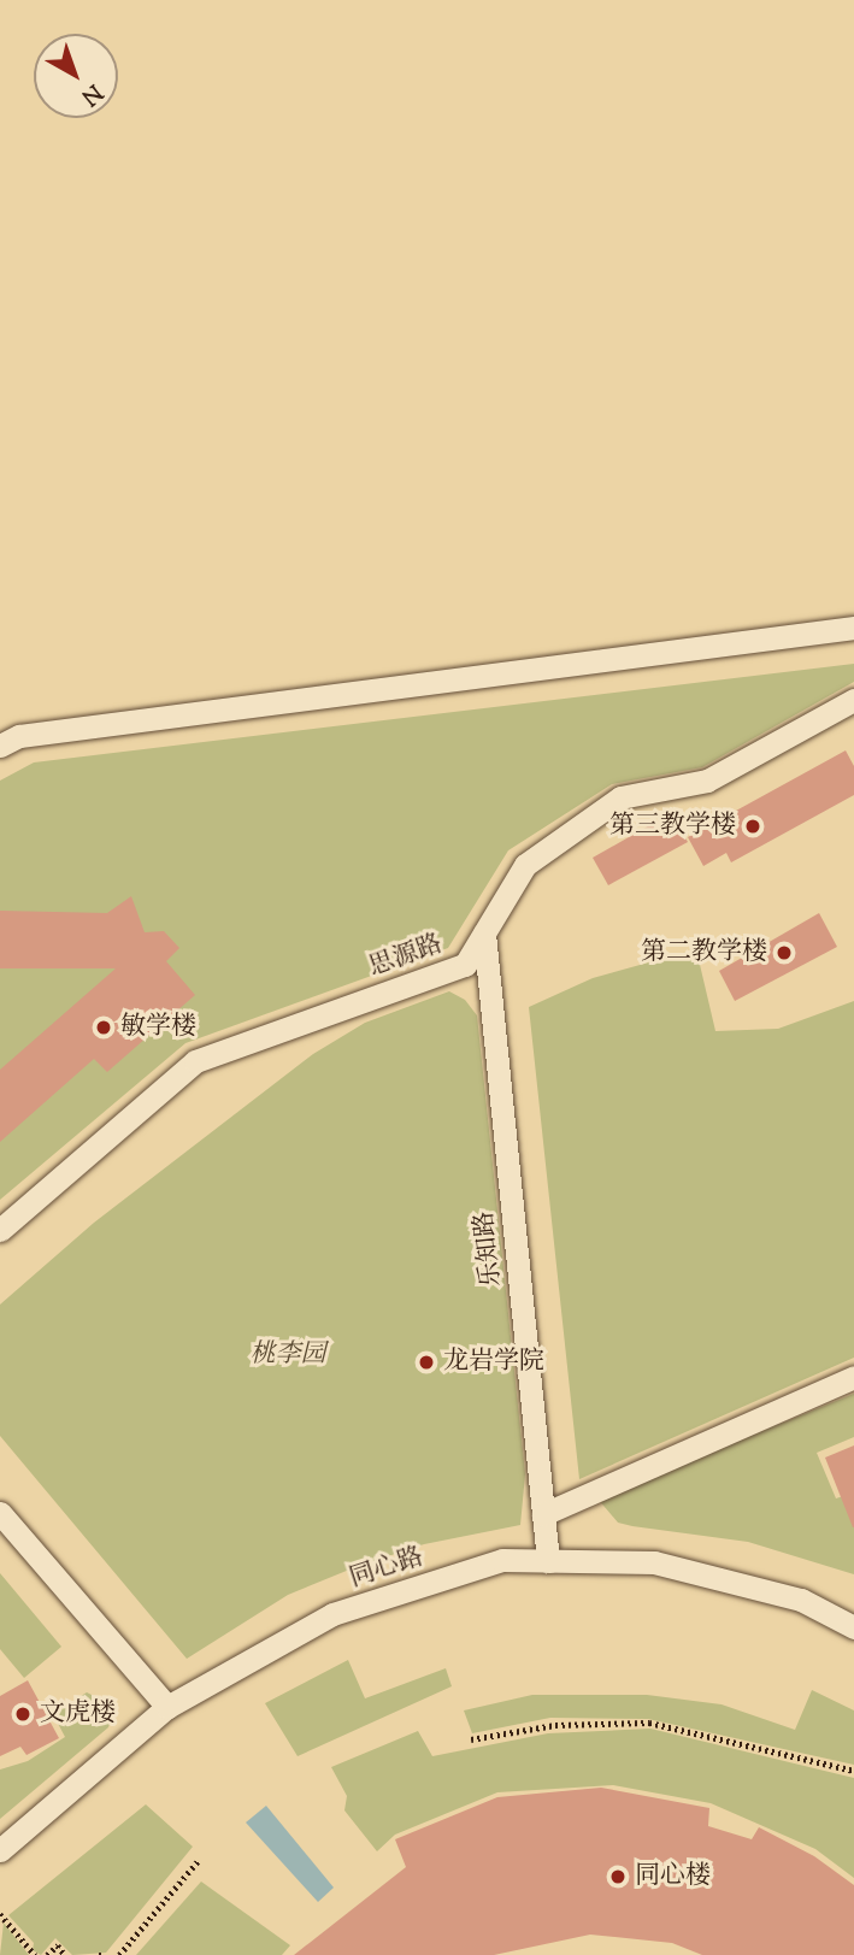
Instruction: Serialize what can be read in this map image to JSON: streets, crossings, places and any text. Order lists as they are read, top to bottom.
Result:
{
  "streets": {
    "street": ["思源路", "乐知路", "同心路"]
  },
  "crossings": [
    ["思源路", "乐知路"],
    ["乐知路", "同心路"]
  ],
  "parks": ["桃李园"],
  "places": [
    "第三教学楼",
    "第二教学楼",
    "敏学楼",
    "龙岩学院",
    "文虎楼",
    "同心楼"
  ],
  "north": "bottom right"
}
